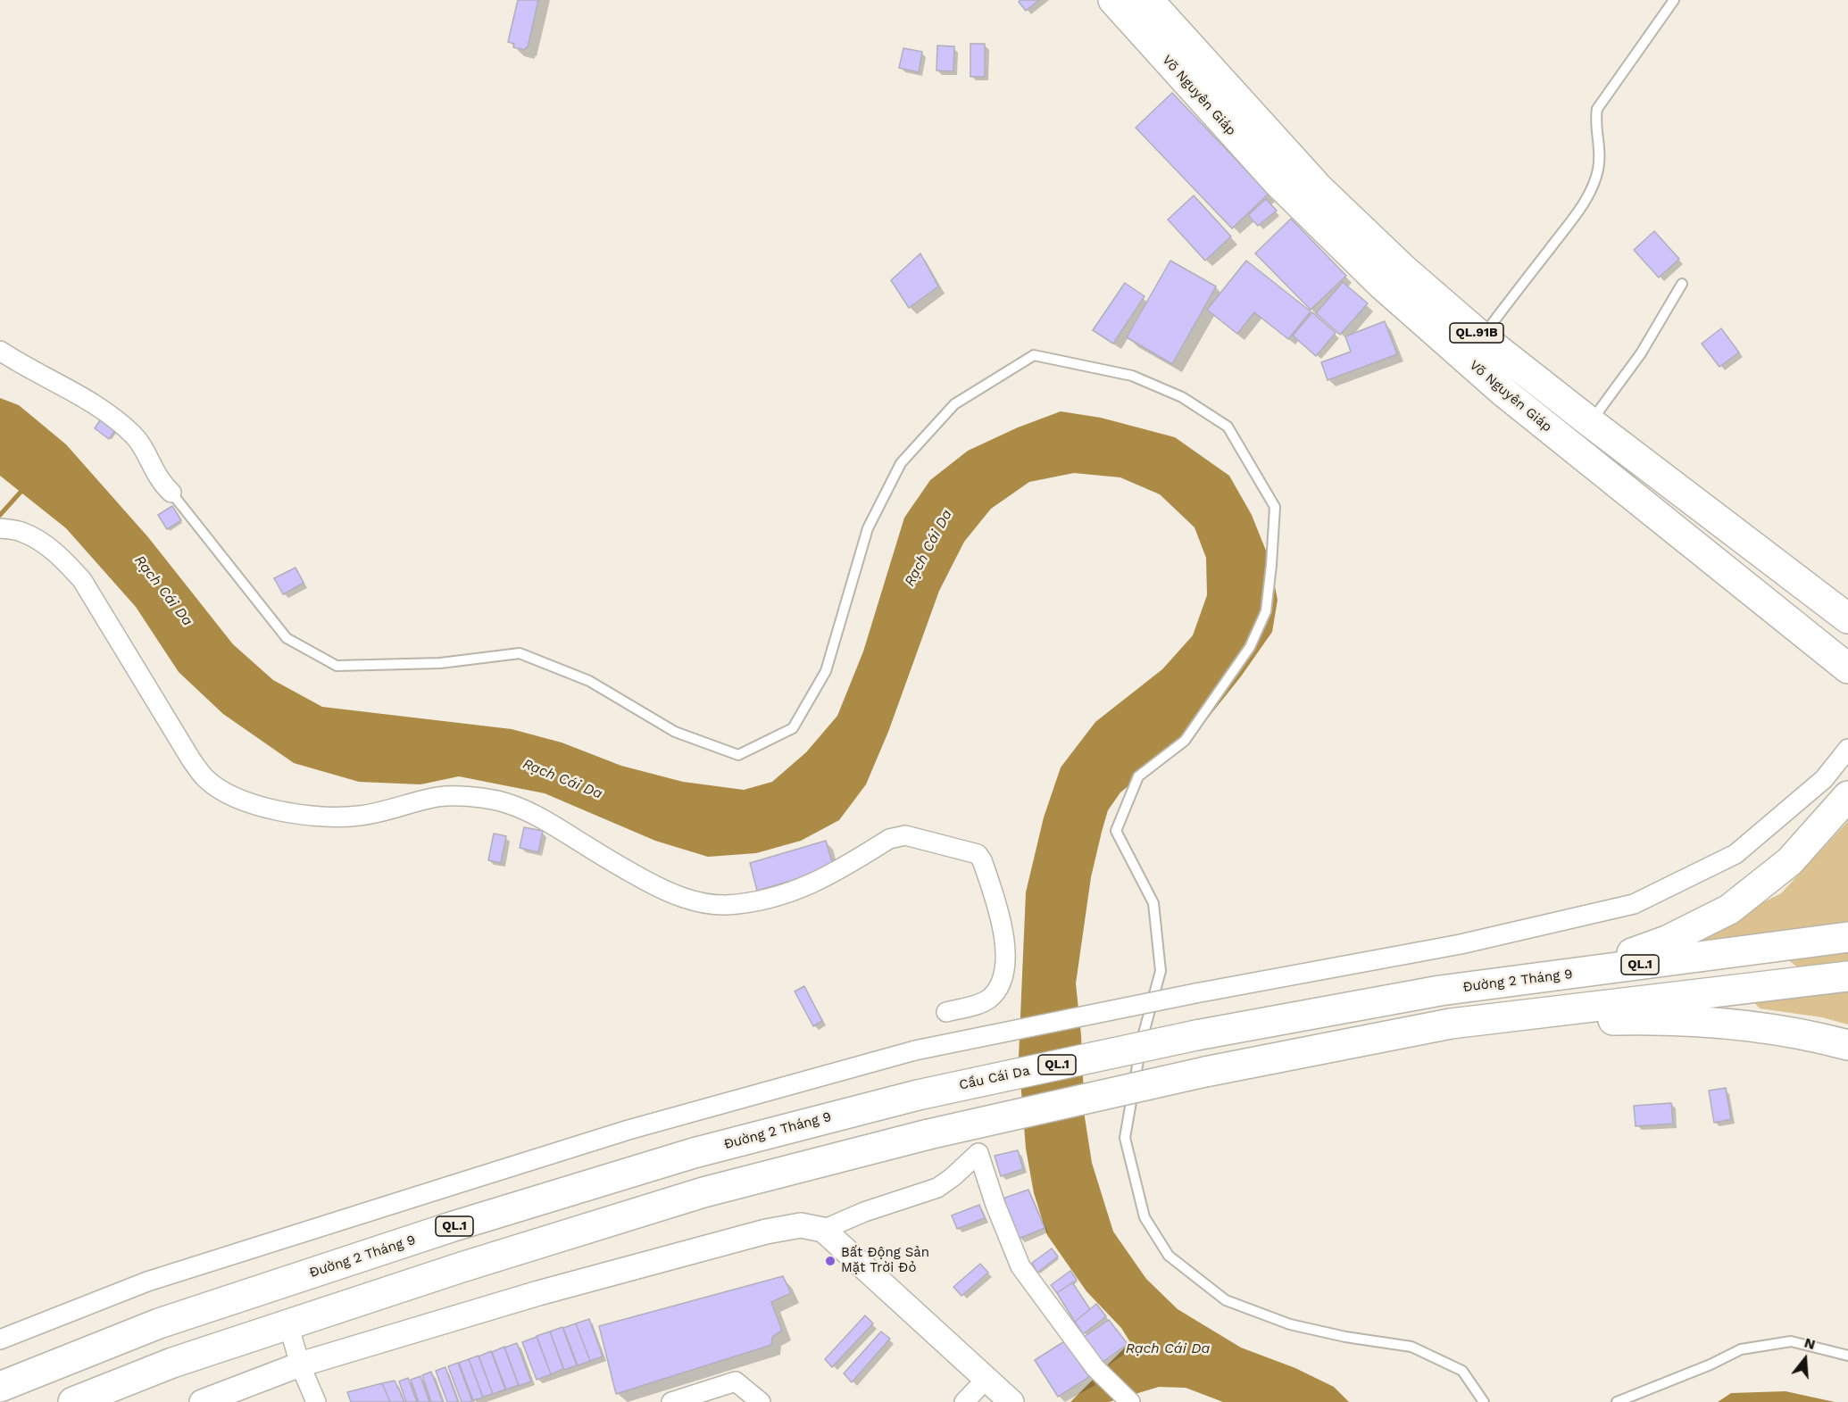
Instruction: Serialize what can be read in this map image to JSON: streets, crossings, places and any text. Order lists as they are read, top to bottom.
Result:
{
  "streets": {
    "highway": [
      "Võ Nguyên Giáp",
      "QL.91B",
      "QL.1",
      "Đường 2 Tháng 9",
      "Cầu Cái Da"
    ]
  },
  "crossings": [
    ["Đường 2 Tháng 9", "Cầu Cái Da"]
  ],
  "water": ["Rạch Cái Da"],
  "places": ["Bất Động Sản Mặt Trời Đỏ"],
  "north": "top"
}
